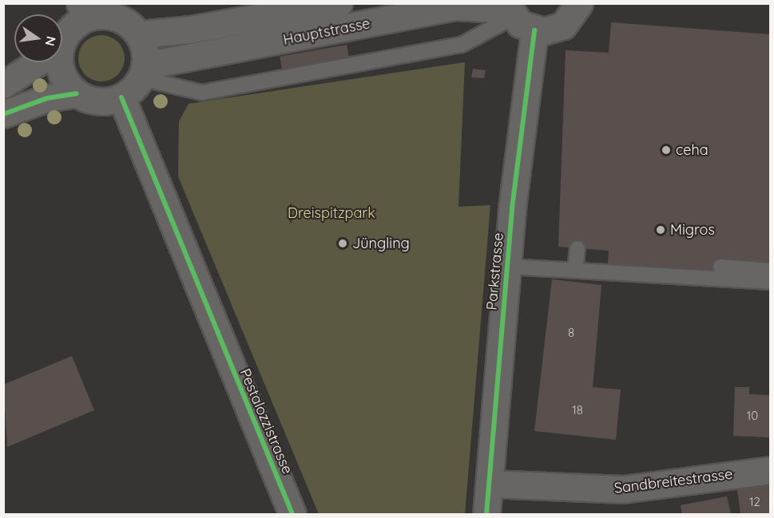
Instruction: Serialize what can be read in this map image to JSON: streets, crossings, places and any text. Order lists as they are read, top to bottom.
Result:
{
  "streets": {
    "street": [
      "Hauptstrasse",
      "Parkstrasse",
      "Pestalozzistrasse",
      "Sandbreitestrasse"
    ]
  },
  "crossings": [
    ["Parkstrasse", "Sandbreitestrasse"]
  ],
  "parks": ["Dreispitzpark"],
  "places": ["ceha", "Migros", "Jüngling"],
  "house_numbers": [
    "8",
    "18",
    "10",
    "12"
  ],
  "north": "right"
}
